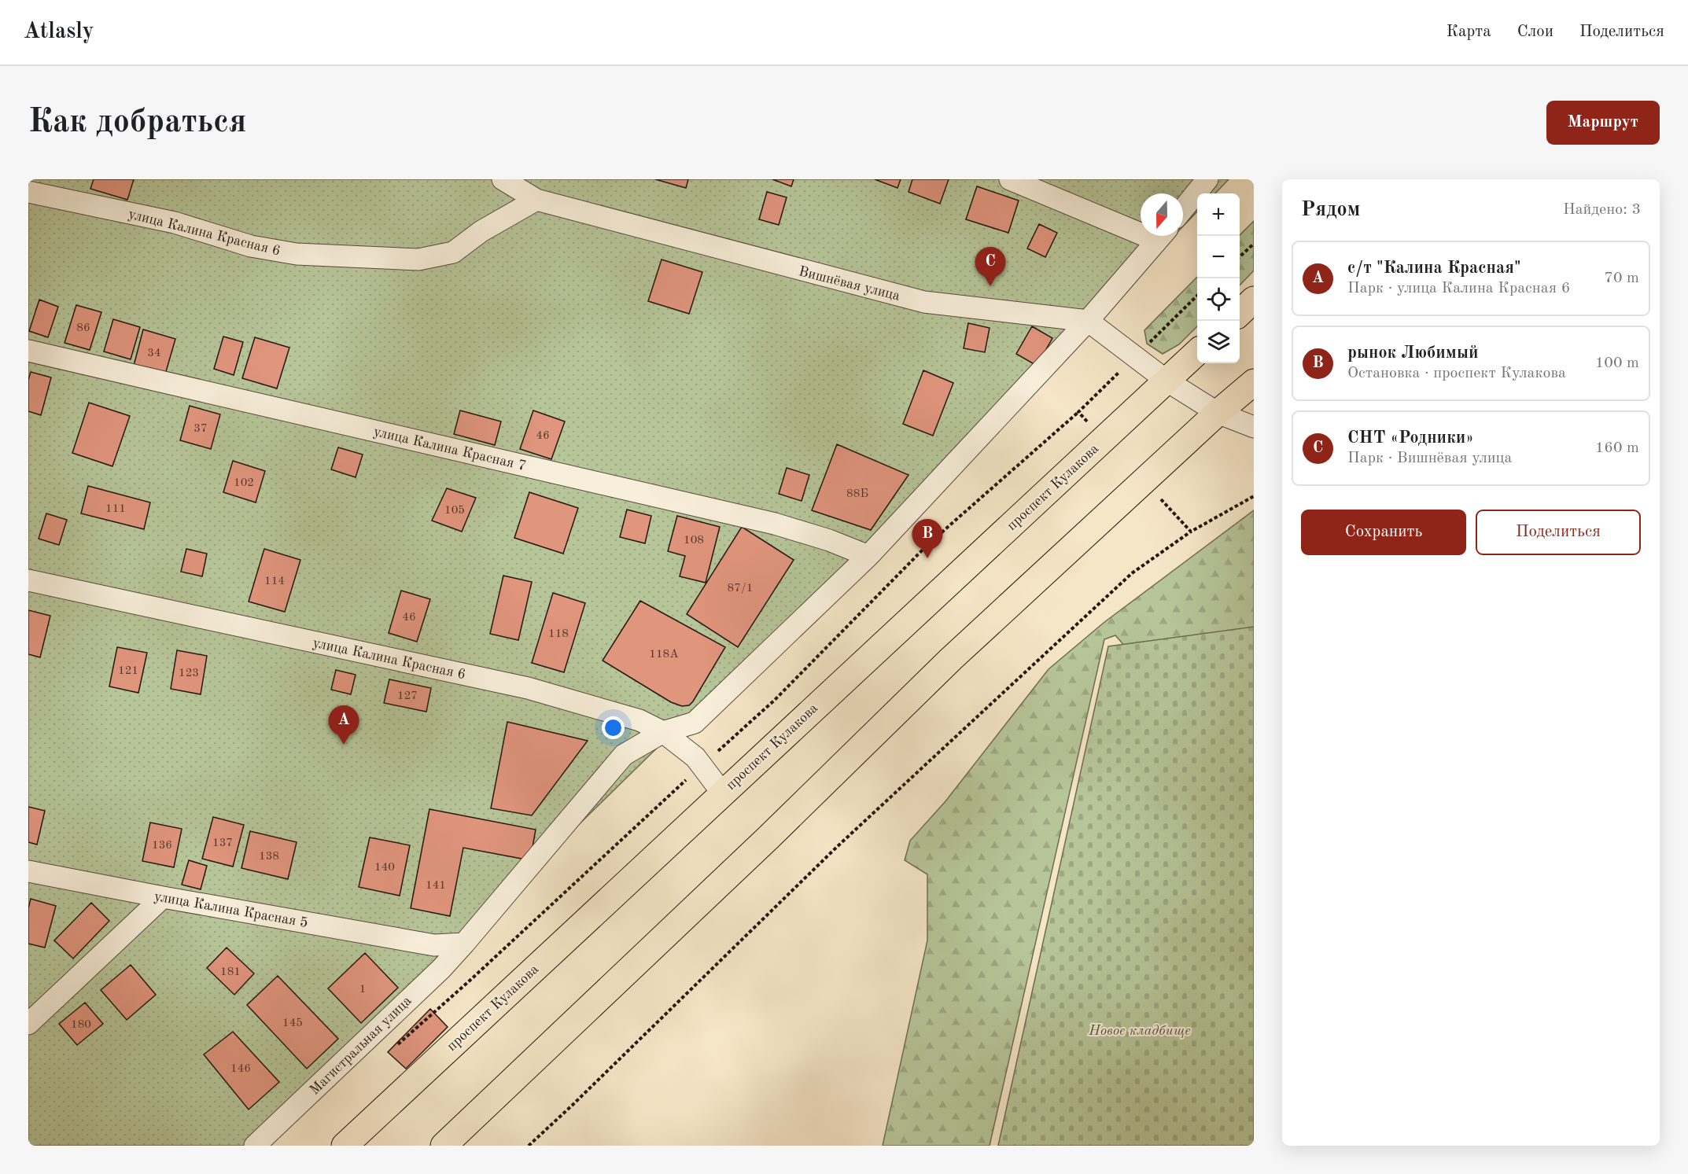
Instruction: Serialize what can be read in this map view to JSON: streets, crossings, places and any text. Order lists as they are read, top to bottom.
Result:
{
  "streets": {
    "main road": ["проспект Кулакова"],
    "street": [
      "улица Калина Красная 6",
      "Вишнёвая улица",
      "улица Калина Красная 7",
      "улица Калина Красная 5",
      "Магистральная улица"
    ]
  },
  "crossings": [
    ["улица Калина Красная 6", "Вишнёвая улица"],
    ["улица Калина Красная 6", "проспект Кулакова"],
    ["улица Калина Красная 6", "Магистральная улица"],
    ["Вишнёвая улица", "Магистральная улица"],
    ["улица Калина Красная 7", "Магистральная улица"],
    ["улица Калина Красная 5", "Магистральная улица"]
  ],
  "parks": ["Новое кладбище"],
  "house_numbers": [
    "86",
    "34",
    "37",
    "46",
    "102",
    "88Б",
    "111",
    "105",
    "108",
    "114",
    "87/1",
    "46",
    "118",
    "118А",
    "121",
    "123",
    "127",
    "137",
    "136",
    "138",
    "140",
    "141",
    "181",
    "1",
    "145",
    "180",
    "146"
  ],
  "north": "bottom",
  "page": {
    "header": "Atlasly",
    "nav": ["Карта", "Слои", "Поделиться"],
    "buttons": [
      "Маршрут",
      ["Сохранить", "Поделиться"]
    ],
    "title": "Как добраться",
    "heading": ["Рядом", "Найдено: 3"],
    "map_buttons": ["+", "−"],
    "list": [
      {
        "mark": "A",
        "name": "с/т \"Калина Красная\"",
        "note": "Парк · улица Калина Красная 6",
        "value": "70 m"
      },
      {
        "mark": "B",
        "name": "рынок Любимый",
        "note": "Остановка · проспект Кулакова",
        "value": "100 m"
      },
      {
        "mark": "C",
        "name": "СНТ «Родники»",
        "note": "Парк · Вишнёвая улица",
        "value": "160 m"
      }
    ],
    "pins": ["C", "B", "A"]
  }
}
